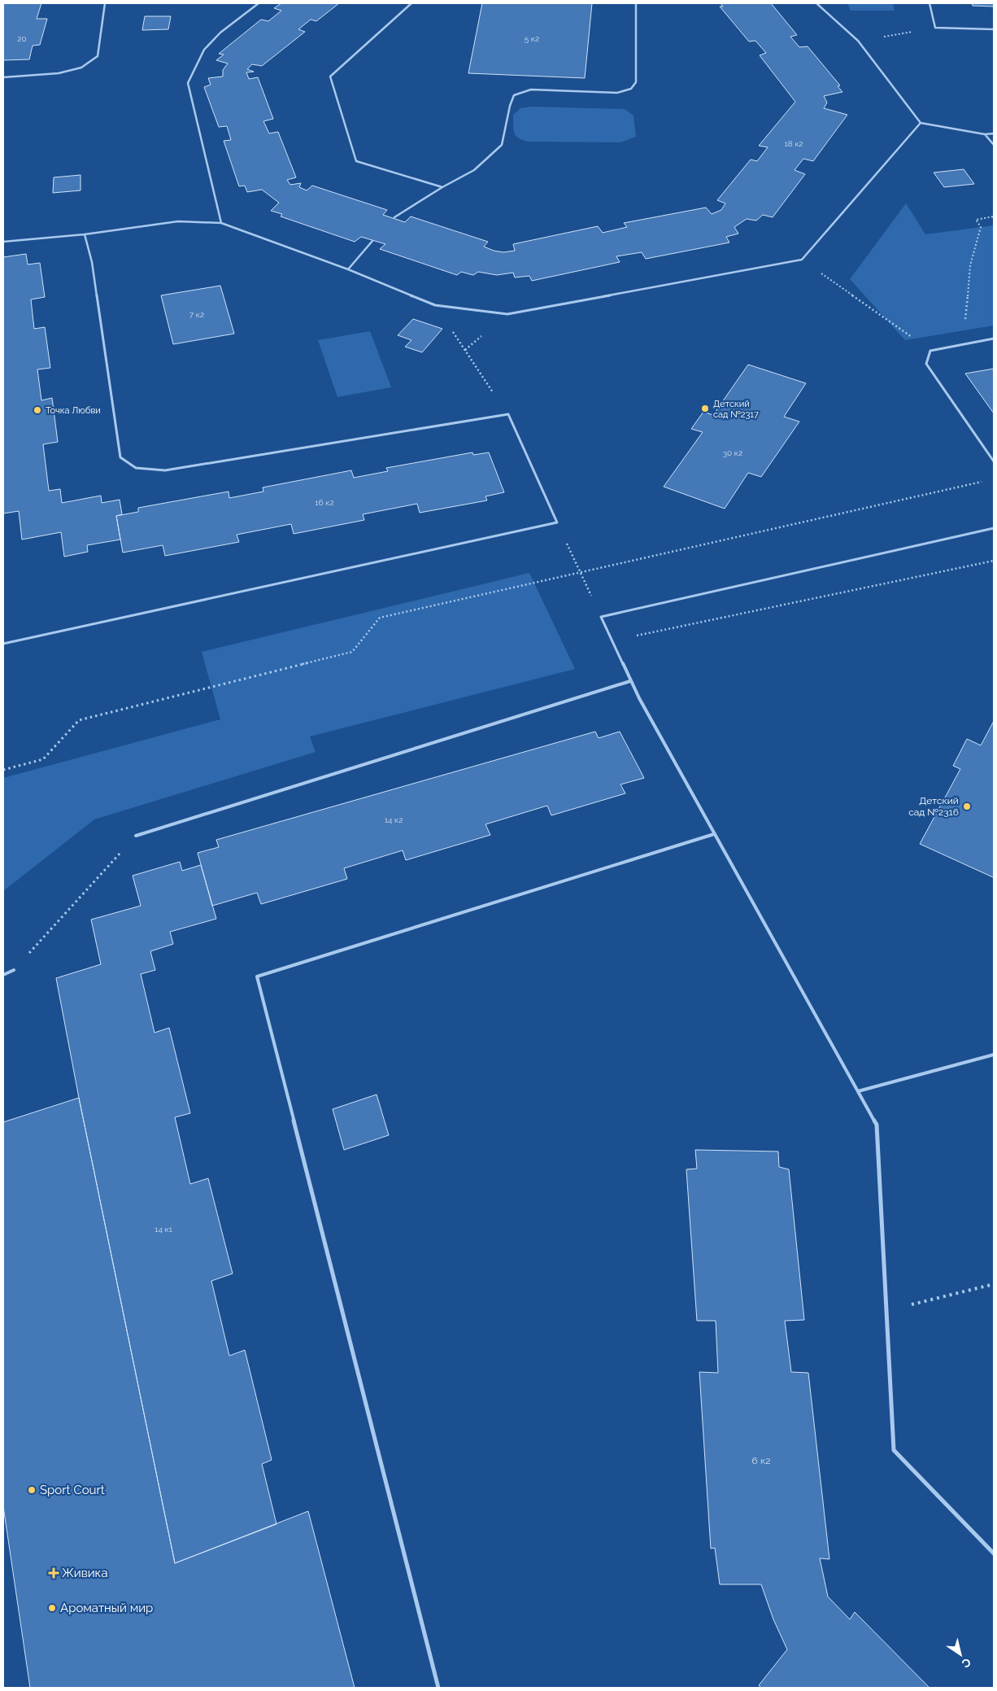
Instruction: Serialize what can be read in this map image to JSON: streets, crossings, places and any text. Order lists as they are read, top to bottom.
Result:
{
  "places": {
    "other": [
      "Детский сад №2317",
      "Точка Любви",
      "Детский сад №2316",
      "Sport Court",
      "Ароматный мир"
    ],
    "health": ["Живика"]
  },
  "house_numbers": [
    "20",
    "5 к2",
    "18 к2",
    "7 к2",
    "30 к2",
    "16 к2",
    "14 к2",
    "14 к1",
    "6 к2"
  ],
  "north": "bottom right"
}
